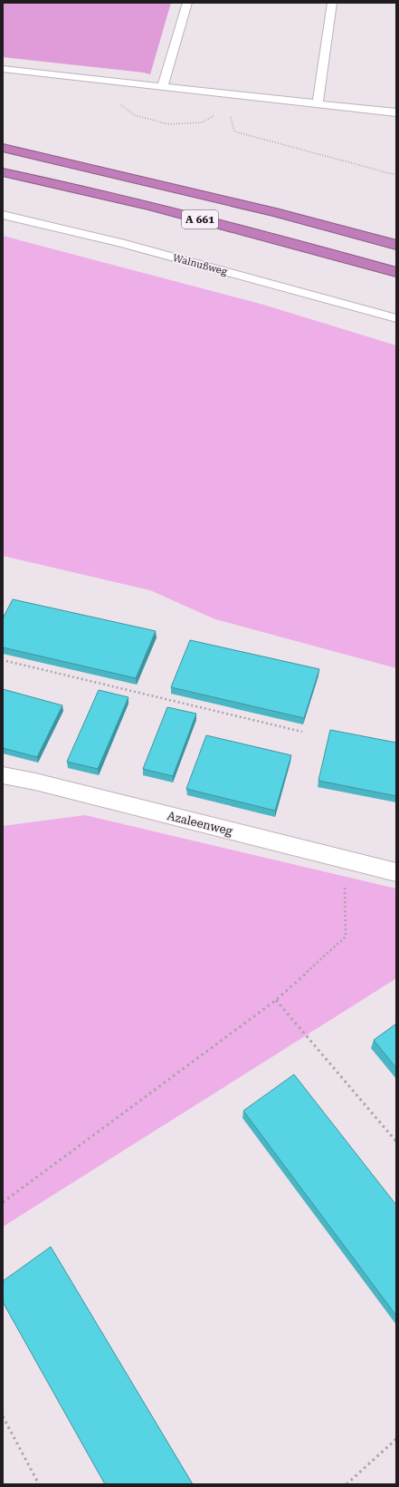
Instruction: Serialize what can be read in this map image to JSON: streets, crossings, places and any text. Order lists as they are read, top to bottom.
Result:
{
  "streets": {
    "highway": ["A 661"],
    "street": ["Azaleenweg"],
    "lane": ["Walnußweg"]
  }
}
